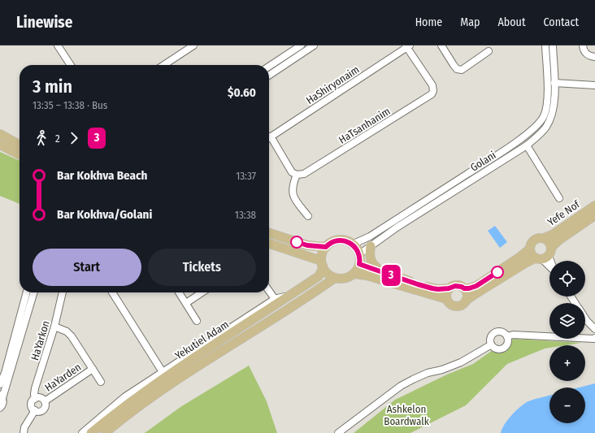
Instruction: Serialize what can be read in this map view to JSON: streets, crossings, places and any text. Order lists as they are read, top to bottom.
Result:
{
  "streets": {
    "main road": ["Yefe Nof", "Yekutiel Adam"],
    "street": [
      "HaShiryonaim",
      "HaTsanhanim",
      "Golani",
      "HaYarkon",
      "HaYarden"
    ]
  },
  "crossings": [
    ["HaShiryonaim", "HaTsanhanim"],
    ["Golani", "Yekutiel Adam"],
    ["HaYarkon", "HaYarden"]
  ],
  "parks": ["Ashkelon Boardwalk"],
  "lines": ["bus line 3"],
  "page": {
    "header": "Linewise",
    "nav": [
      "Home",
      "Map",
      "About",
      "Contact"
    ],
    "on_map": "3",
    "heading": ["3 min", "13:35 – 13:38 · Bus", "$0.60"],
    "legs": ["2", "3"],
    "list": [
      {
        "name": "Bar Kokhva Beach",
        "value": "13:37"
      },
      {
        "name": "Bar Kokhva/Golani",
        "value": "13:38"
      }
    ],
    "buttons": ["Start", "Tickets"],
    "map_buttons": ["+", "−"]
  }
}
